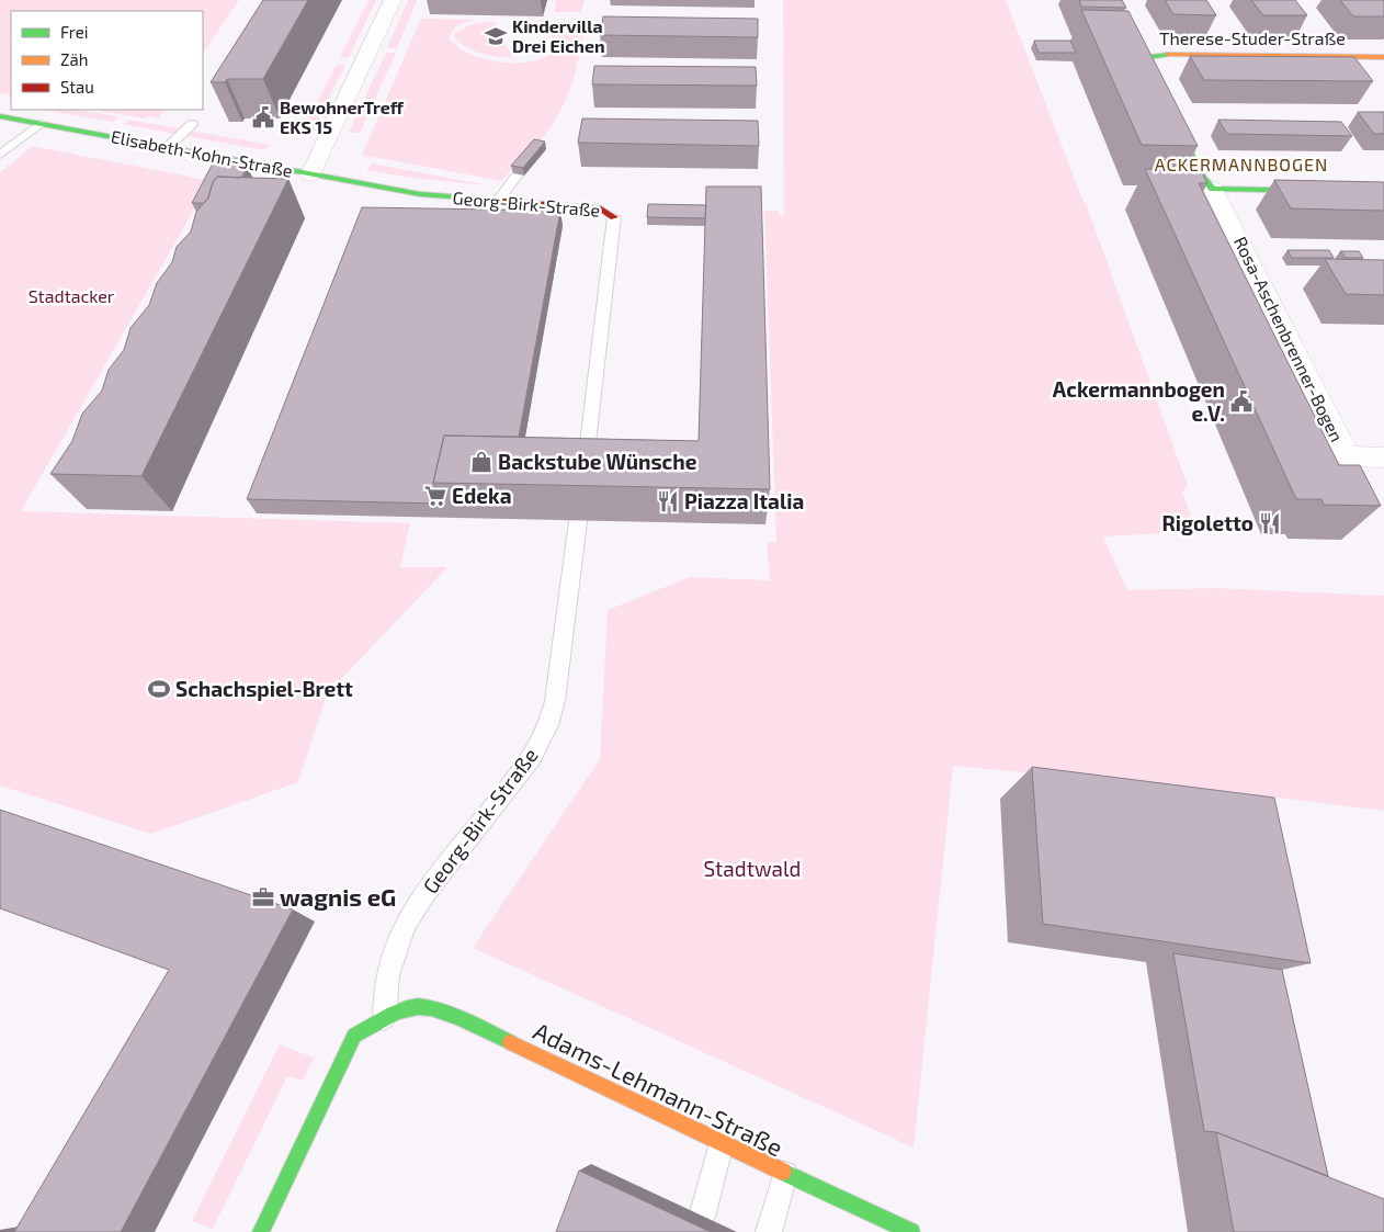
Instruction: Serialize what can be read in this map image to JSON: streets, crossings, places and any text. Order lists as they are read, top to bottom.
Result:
{
  "streets": {
    "street": [
      "Therese-Studer-Straße",
      "Elisabeth-Kohn-Straße",
      "Georg-Birk-Straße",
      "Rosa-Aschenbrenner-Bogen",
      "Adams-Lehmann-Straße"
    ]
  },
  "crossings": [
    ["Therese-Studer-Straße", "Rosa-Aschenbrenner-Bogen"],
    ["Elisabeth-Kohn-Straße", "Georg-Birk-Straße"],
    ["Georg-Birk-Straße", "Adams-Lehmann-Straße"]
  ],
  "districts": ["ACKERMANNBOGEN"],
  "parks": ["Stadtacker", "Stadtwald"],
  "places": {
    "school or university": ["Kindervilla Drei Eichen"],
    "public building": ["BewohnerTreff EKS 15", "Ackermannbogen e.V."],
    "shop": ["Backstube Wünsche"],
    "supermarket": ["Edeka"],
    "restaurant": ["Piazza Italia", "Rigoletto"],
    "sports": ["Schachspiel-Brett"],
    "office": ["wagnis eG"]
  },
  "legend": ["Frei", "Zäh", "Stau"]
}
